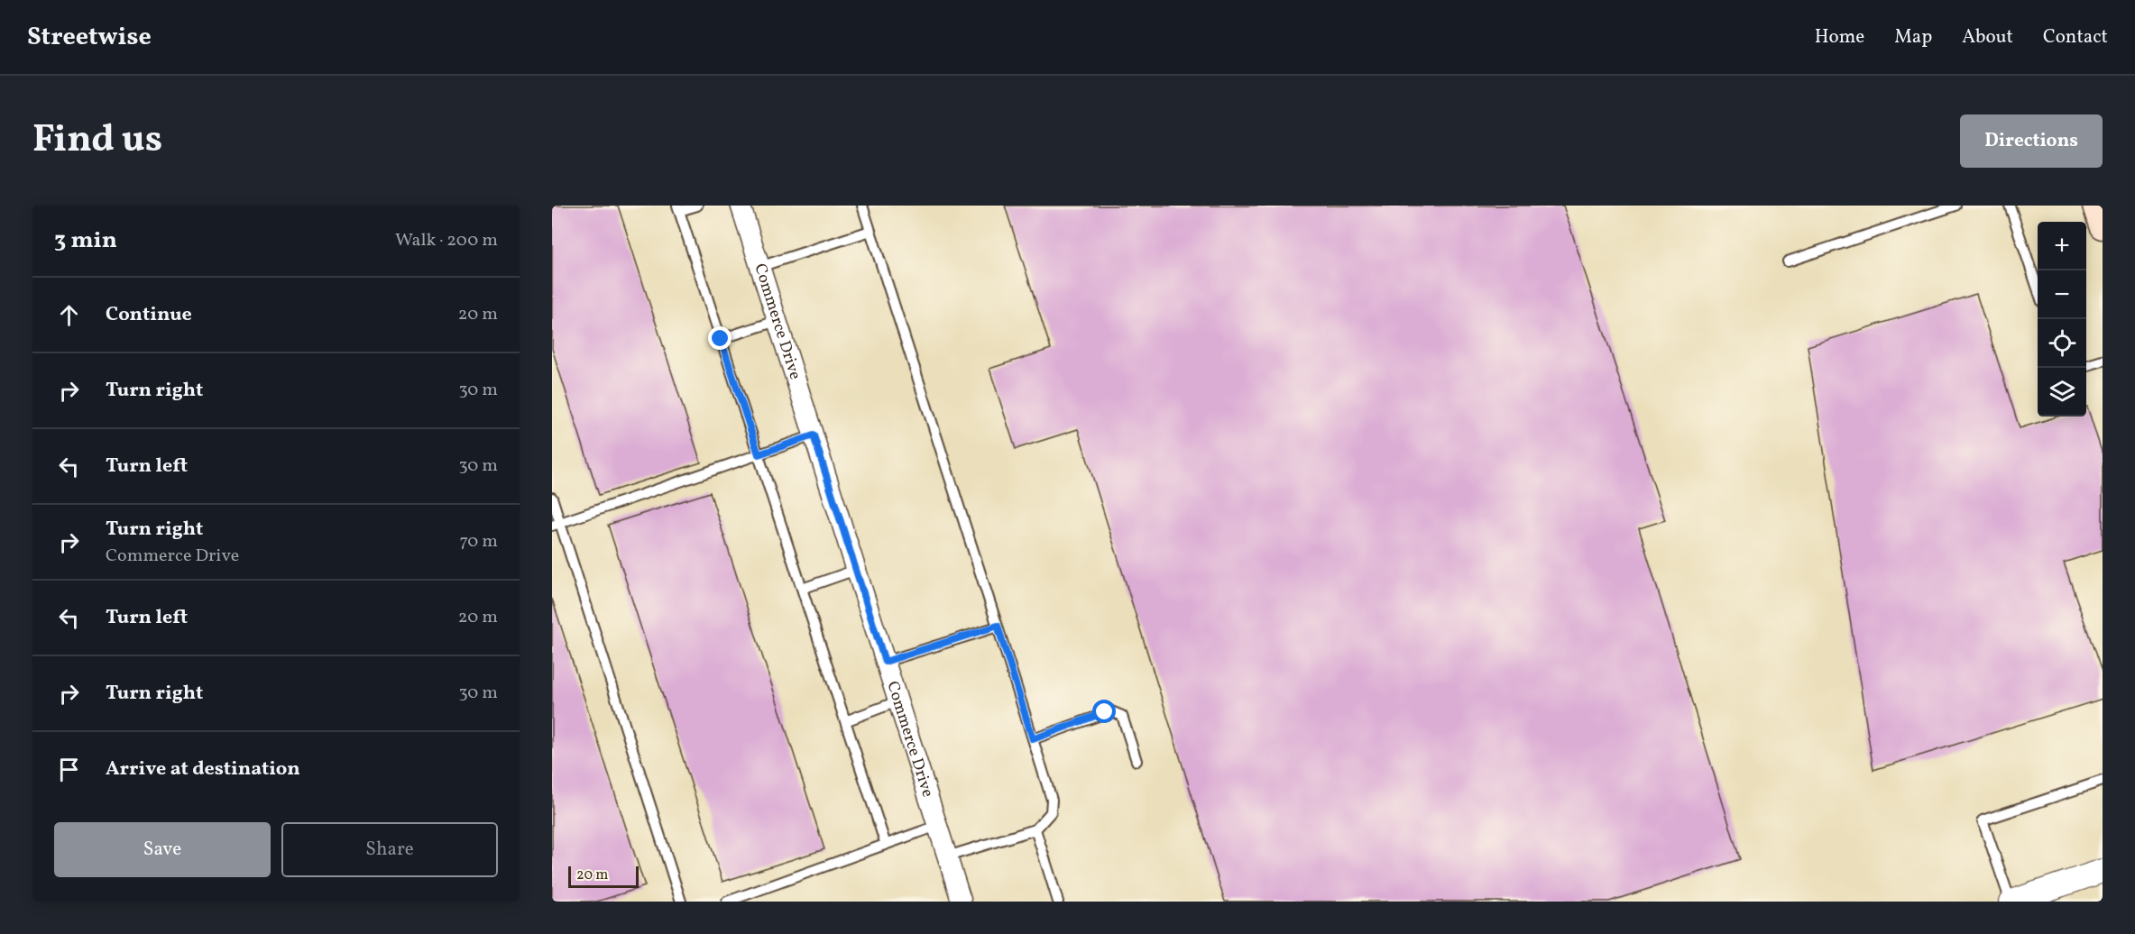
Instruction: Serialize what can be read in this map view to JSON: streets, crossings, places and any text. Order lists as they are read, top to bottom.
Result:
{
  "streets": {
    "street": ["Commerce Drive"]
  },
  "scale_bar": "20 m",
  "page": {
    "header": "Streetwise",
    "nav": [
      "Home",
      "Map",
      "About",
      "Contact"
    ],
    "title": "Find us",
    "buttons": [
      "Directions",
      ["Save", "Share"]
    ],
    "heading": ["3 min", "Walk · 200 m"],
    "map_buttons": ["+", "−"],
    "list": [
      ["Continue", "20 m"],
      ["Turn right", "30 m"],
      ["Turn left", "30 m"],
      ["Turn right", "Commerce Drive", "70 m"],
      ["Turn left", "20 m"],
      ["Turn right", "30 m"],
      "Arrive at destination"
    ],
    "scale": "20 m"
  }
}
